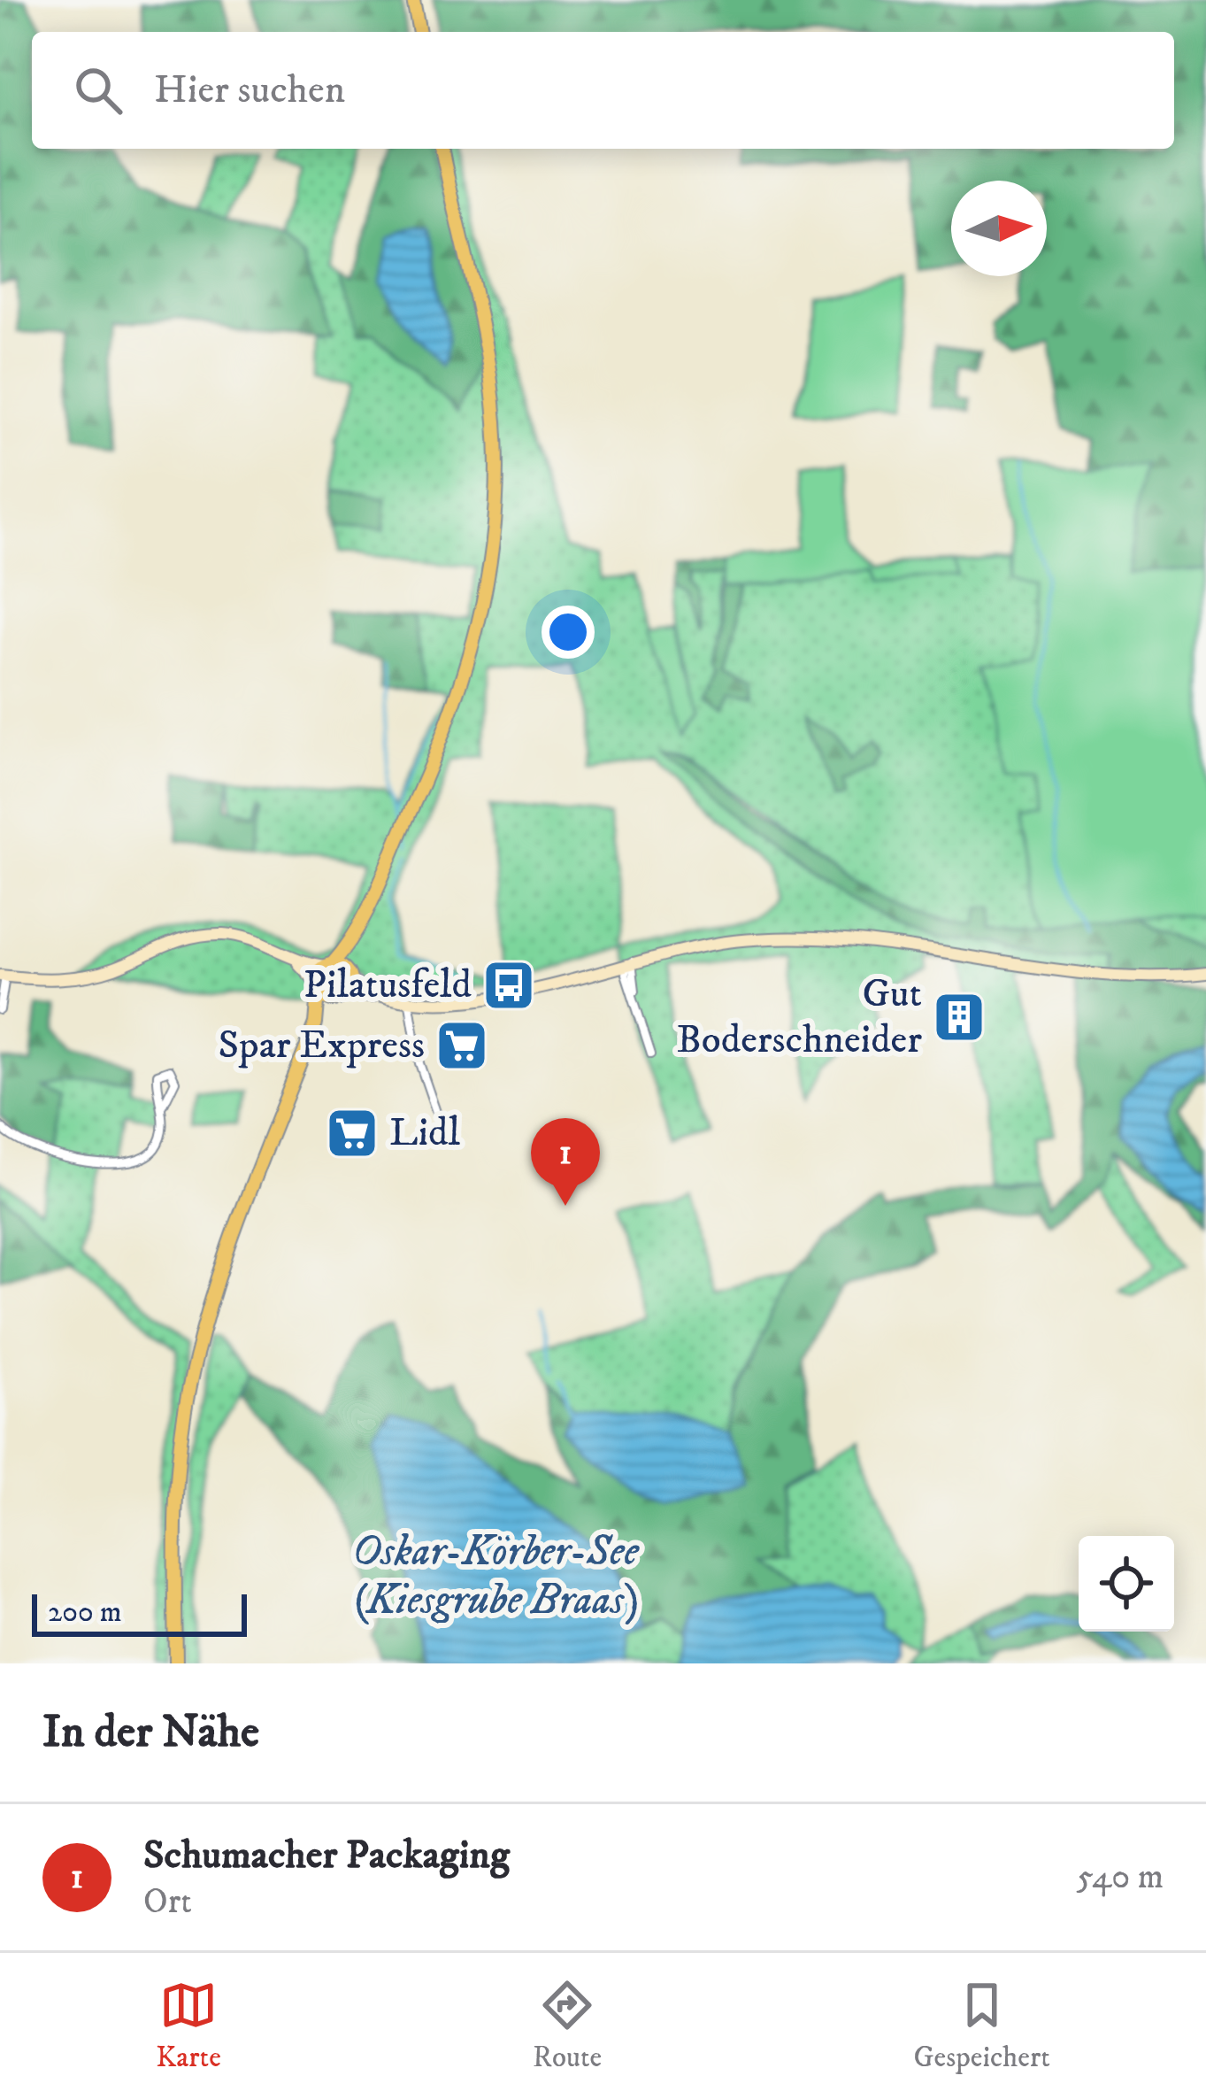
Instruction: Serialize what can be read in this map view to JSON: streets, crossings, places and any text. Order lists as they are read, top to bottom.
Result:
{
  "water": ["Oskar-Körber-See (Kiesgrube Braas)"],
  "places": {
    "bus stop": ["Pilatusfeld"],
    "building": ["Gut Boderschneider"],
    "supermarket": ["Spar Express", "Lidl"]
  },
  "scale_bar": "200 m",
  "north": "right",
  "page": {
    "search": "Hier suchen",
    "pins": "1",
    "scale": "200 m",
    "heading": "In der Nähe",
    "list": [
      {
        "mark": "1",
        "name": "Schumacher Packaging",
        "note": "Ort",
        "value": "540 m"
      }
    ],
    "nav": ["Karte", "Route", "Gespeichert"]
  }
}
